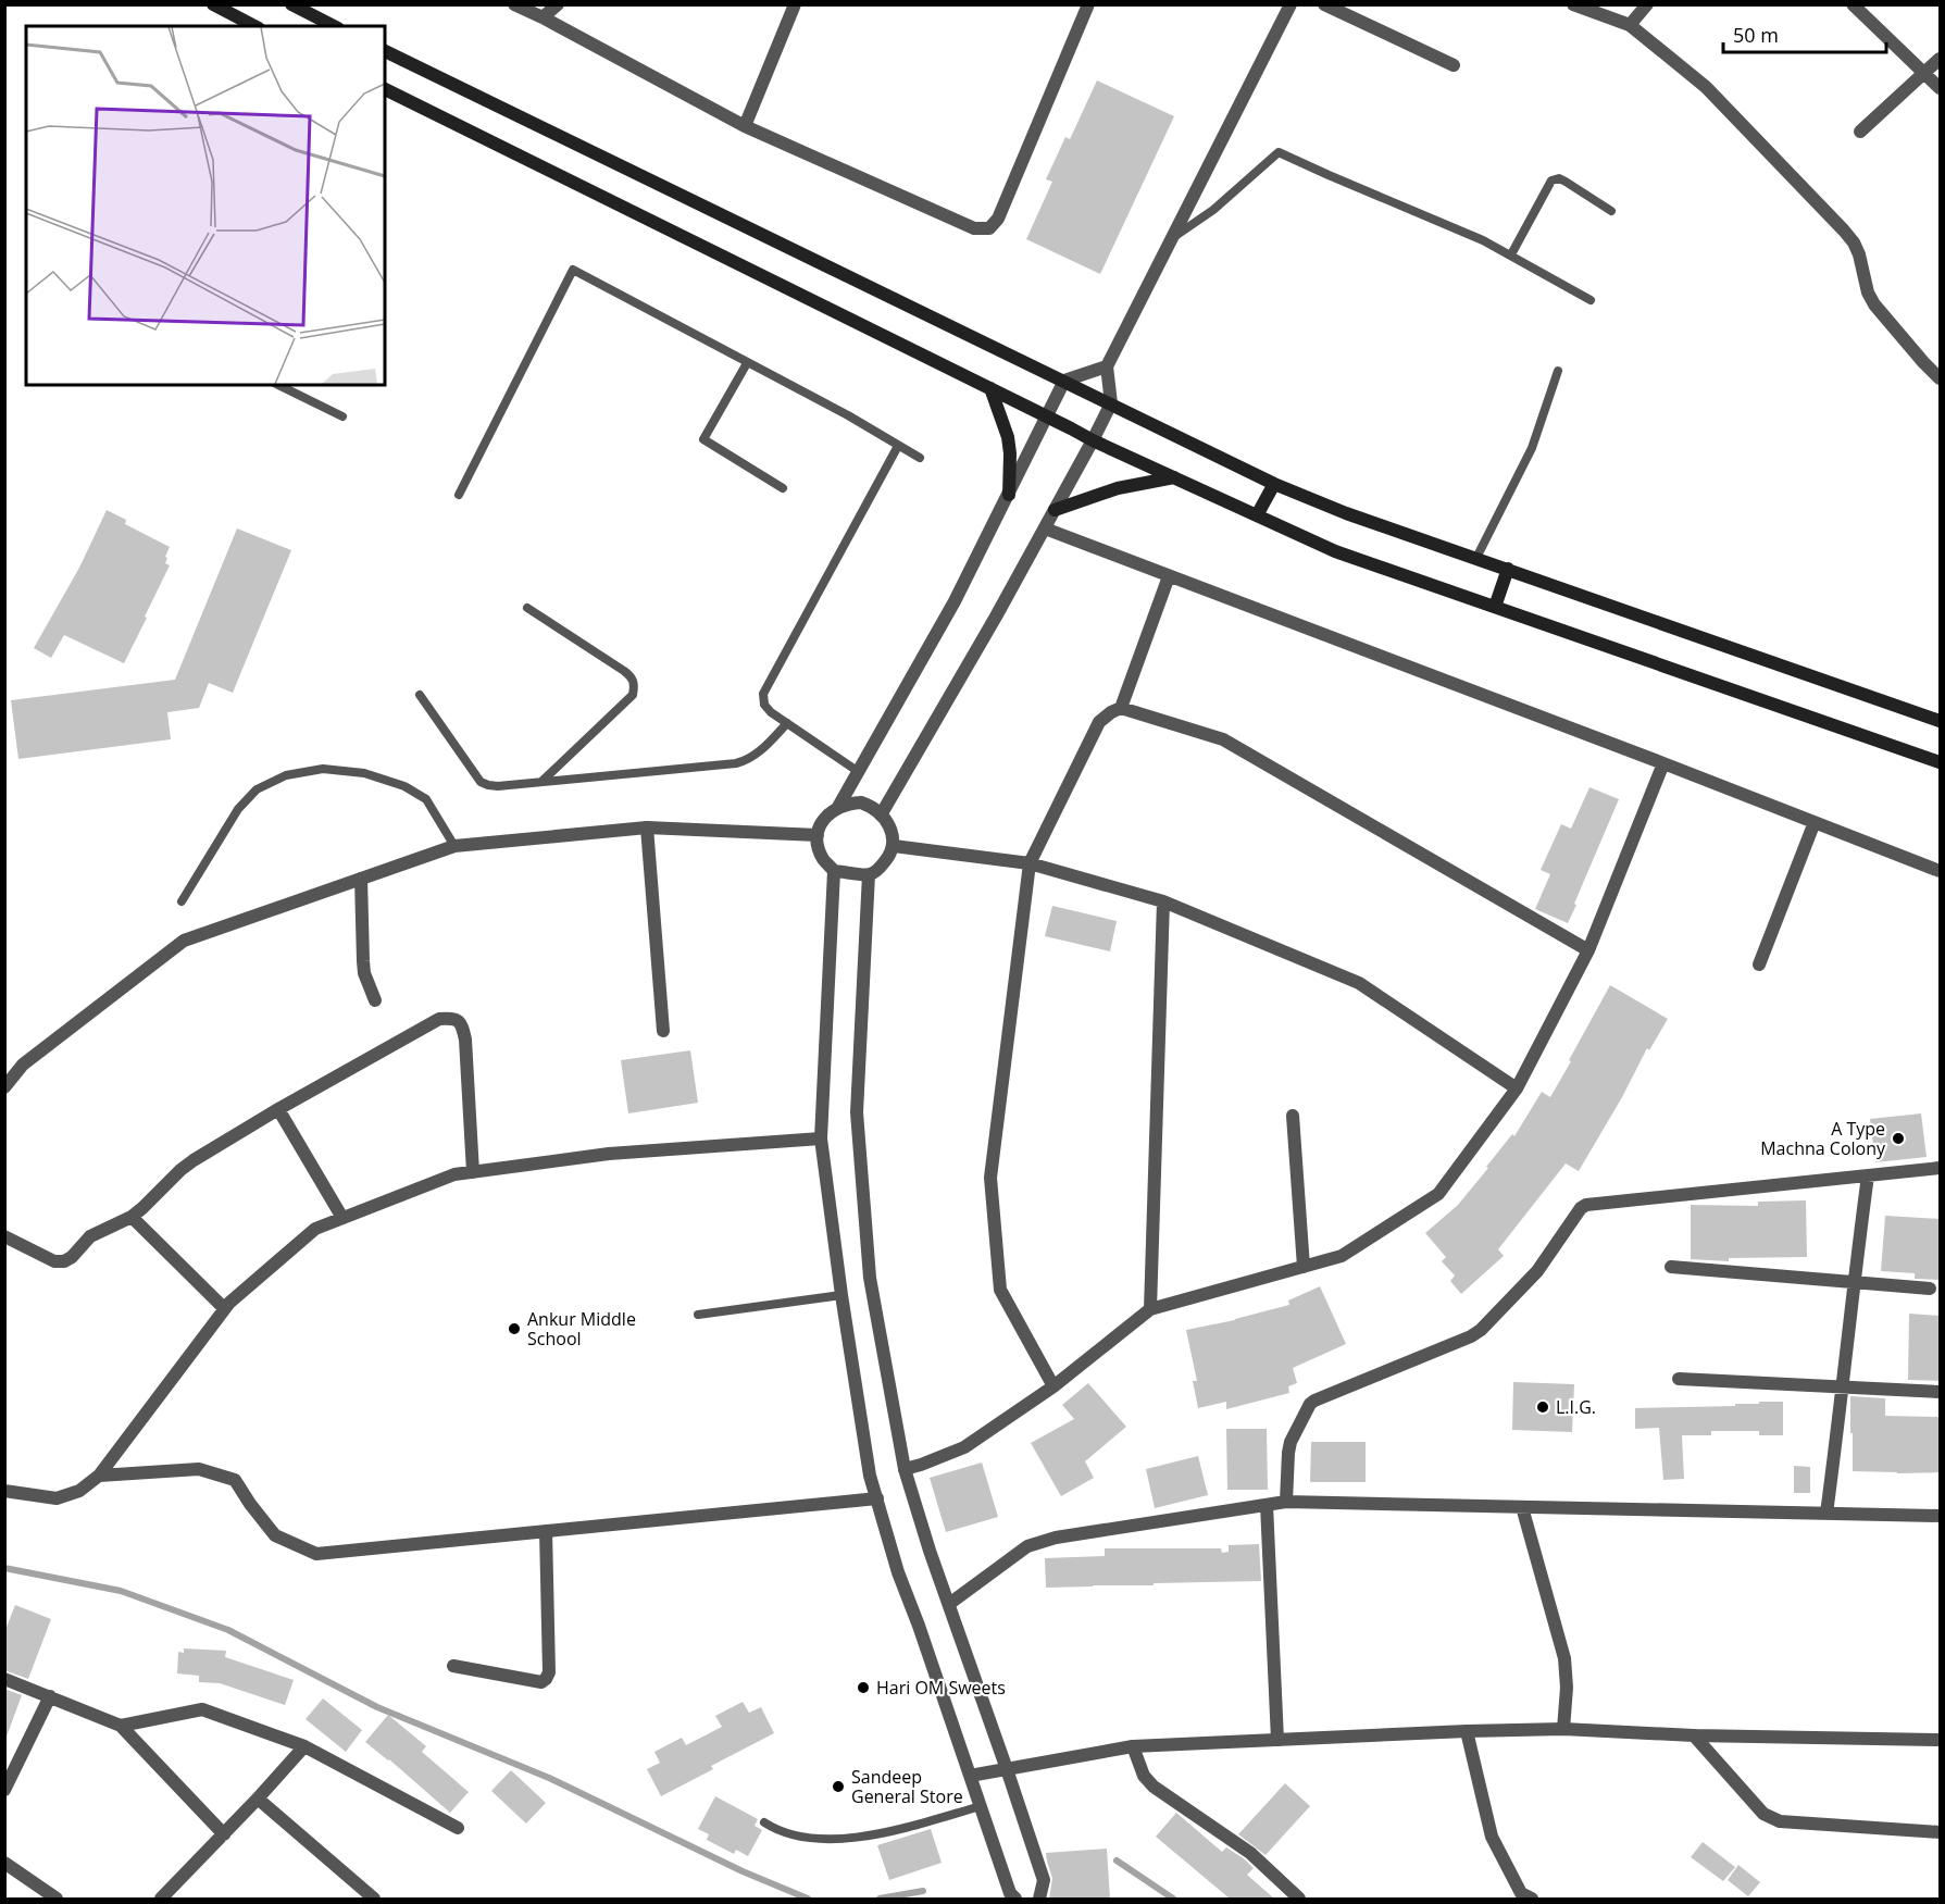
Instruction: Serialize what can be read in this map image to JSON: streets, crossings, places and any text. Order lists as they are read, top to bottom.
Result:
{
  "places": [
    "A Type Machna Colony",
    "Ankur Middle School",
    "L.I.G.",
    "Hari OM Sweets",
    "Sandeep General Store"
  ],
  "scale_bar": "50 m"
}
